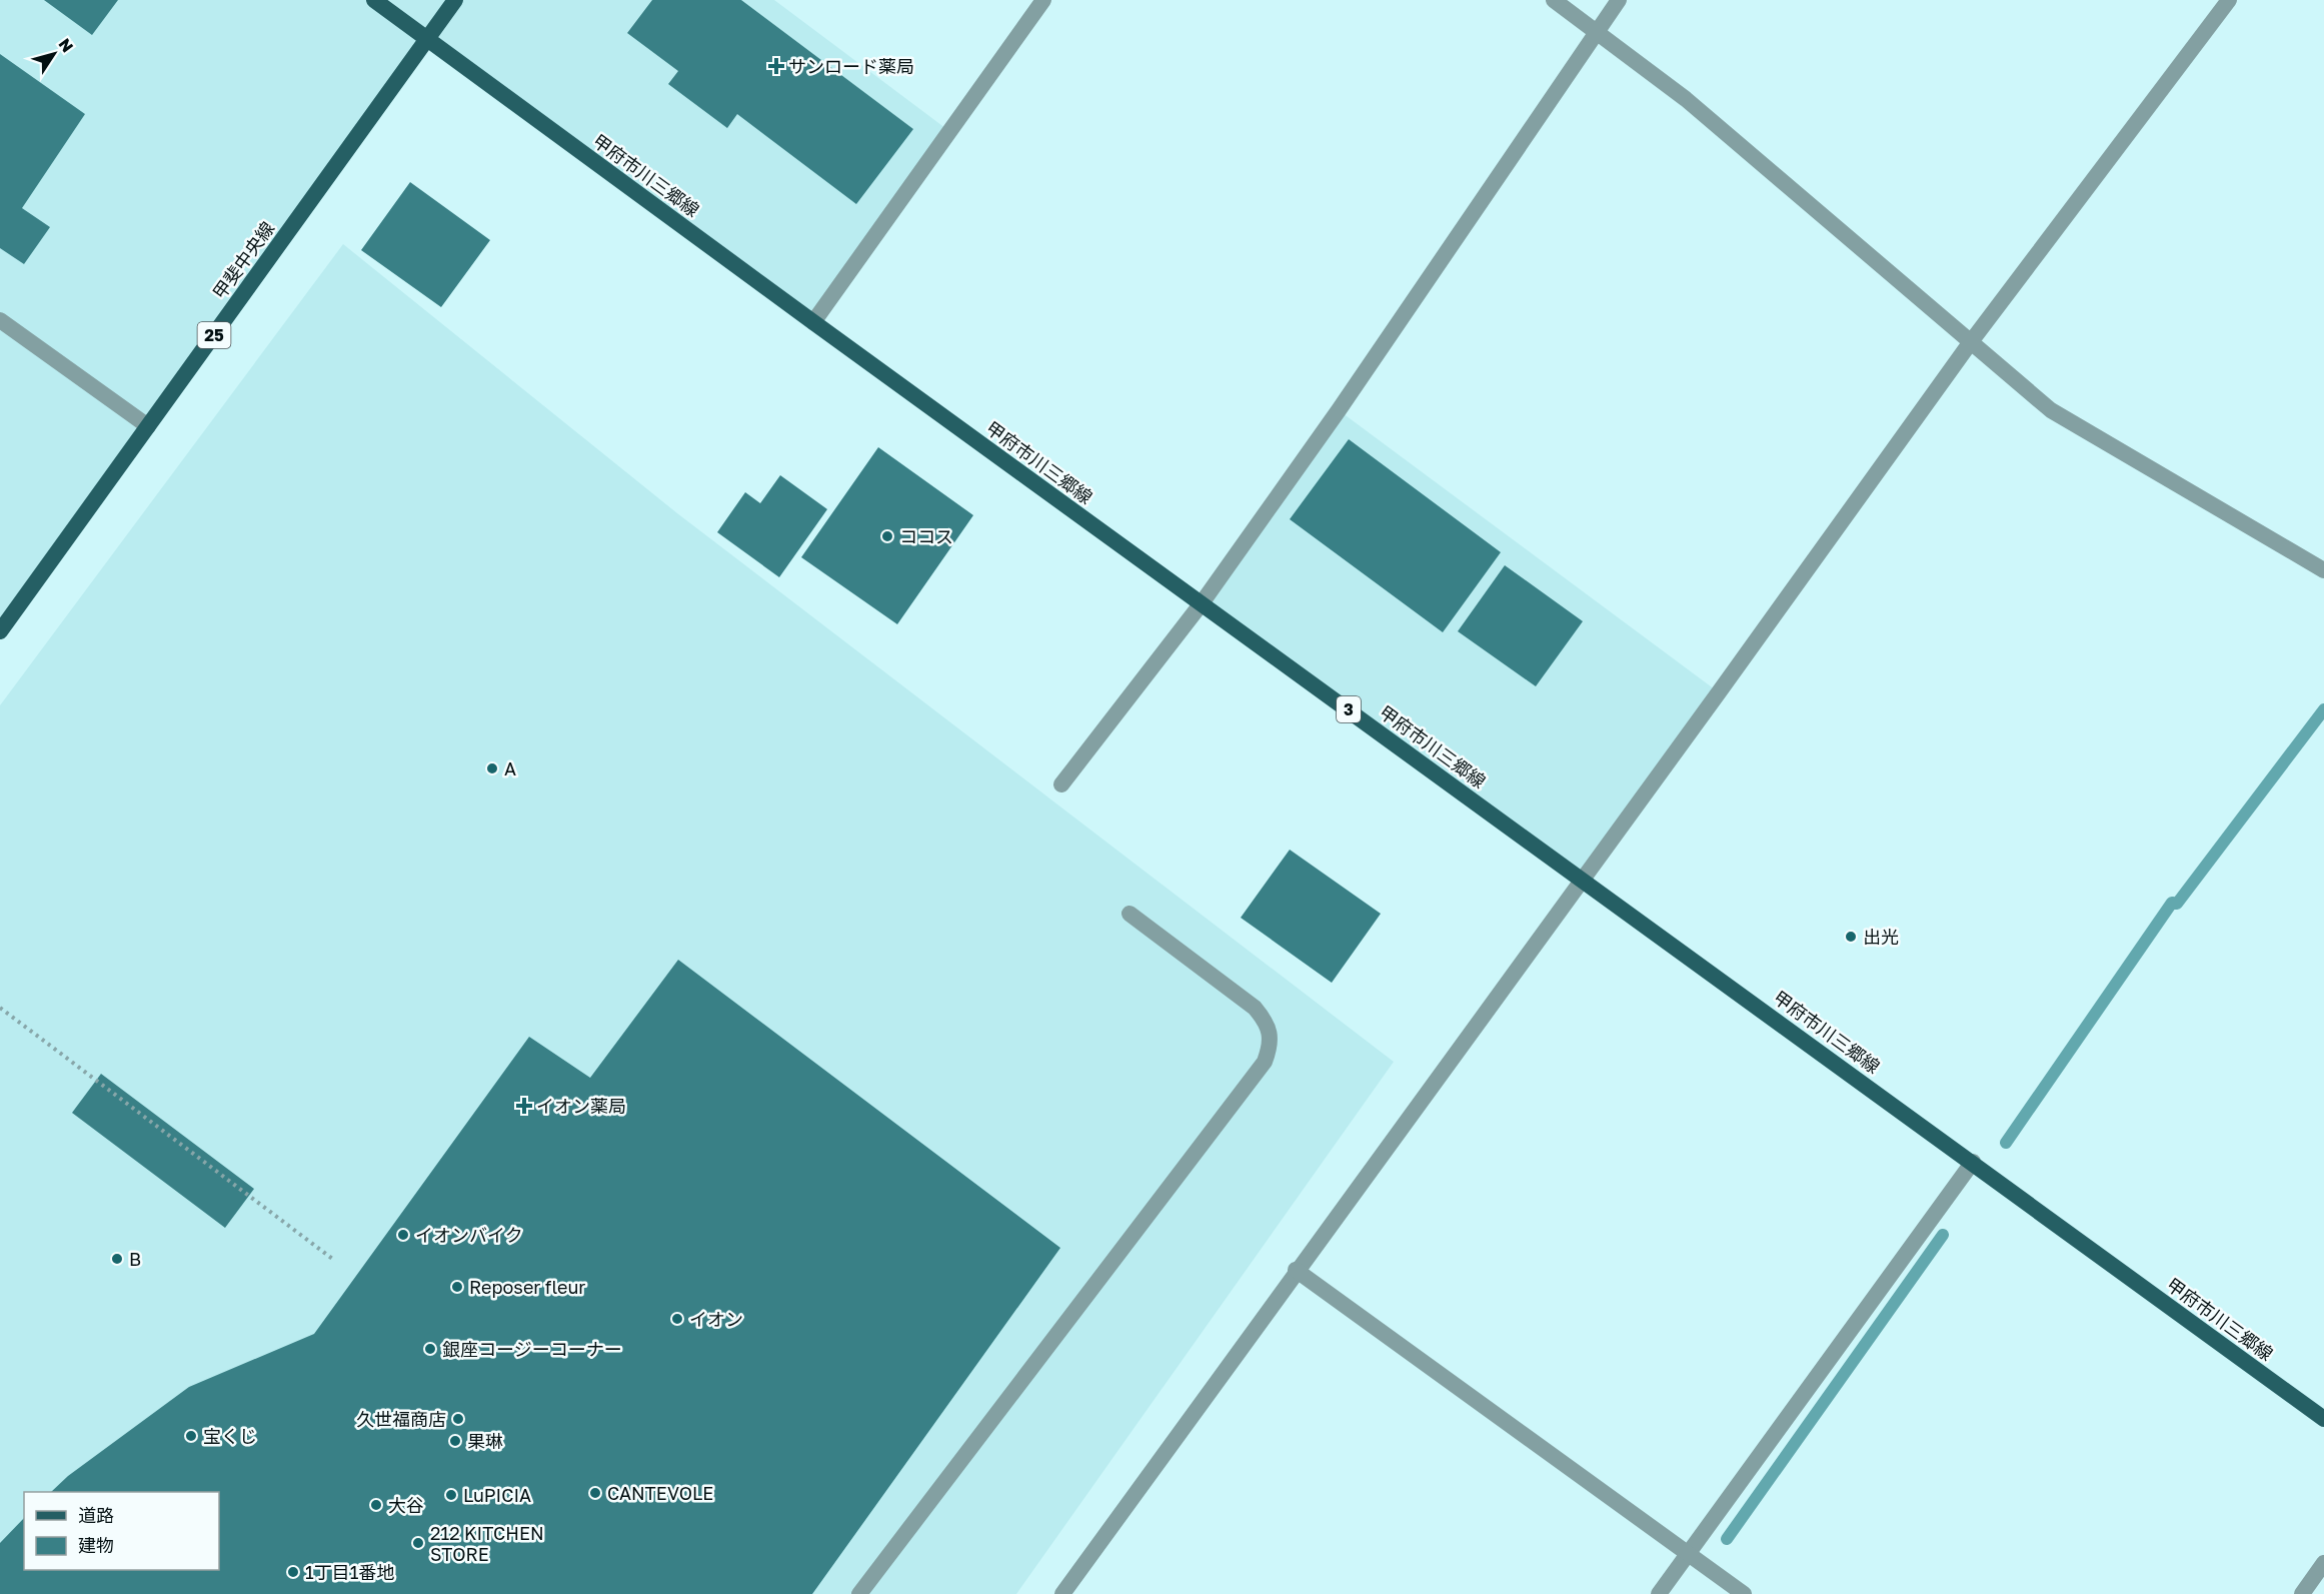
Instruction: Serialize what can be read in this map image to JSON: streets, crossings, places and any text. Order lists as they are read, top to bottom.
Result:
{
  "streets": {
    "main road": [
      "甲府市川三郷線",
      "甲斐中央線",
      "25",
      "3"
    ]
  },
  "crossings": [
    ["甲府市川三郷線", "甲斐中央線"]
  ],
  "places": {
    "health": ["サンロード薬局", "イオン薬局"],
    "other": [
      "ココス",
      "A",
      "出光",
      "イオンバイク",
      "B",
      "Reposer fleur",
      "イオン",
      "銀座コージーコーナー",
      "久世福商店",
      "宝くじ",
      "果琳",
      "CANTEVOLE",
      "LuPICIA",
      "大谷",
      "212 KITCHEN STORE",
      "1丁目1番地"
    ]
  },
  "legend": ["道路", "建物"],
  "north": "top right"
}
